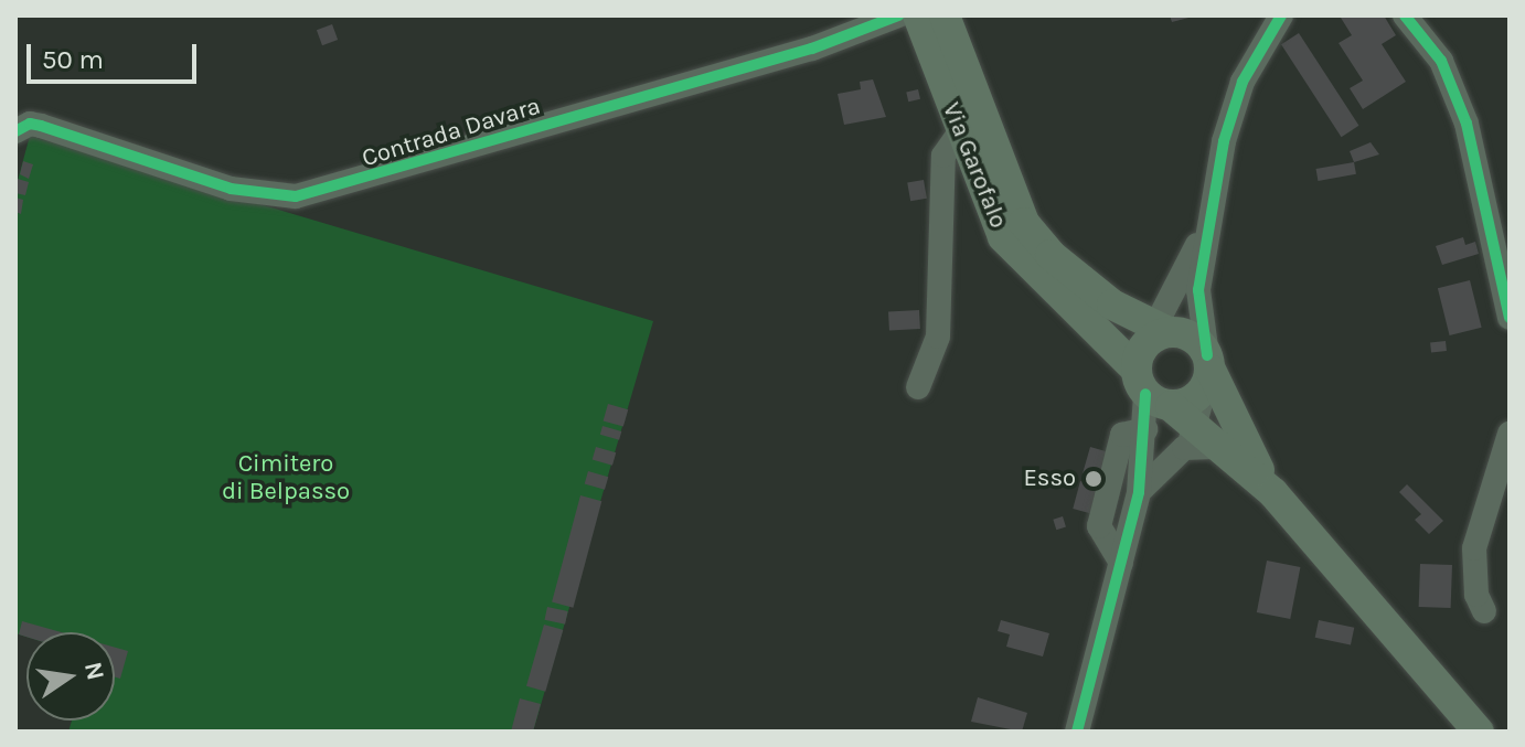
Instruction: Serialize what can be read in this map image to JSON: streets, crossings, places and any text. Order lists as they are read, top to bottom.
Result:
{
  "streets": {
    "main road": ["Via Garofalo"],
    "street": ["Contrada Davara"]
  },
  "parks": ["Cimitero di Belpasso"],
  "places": ["Esso"],
  "scale_bar": "50 m",
  "north": "right"
}
